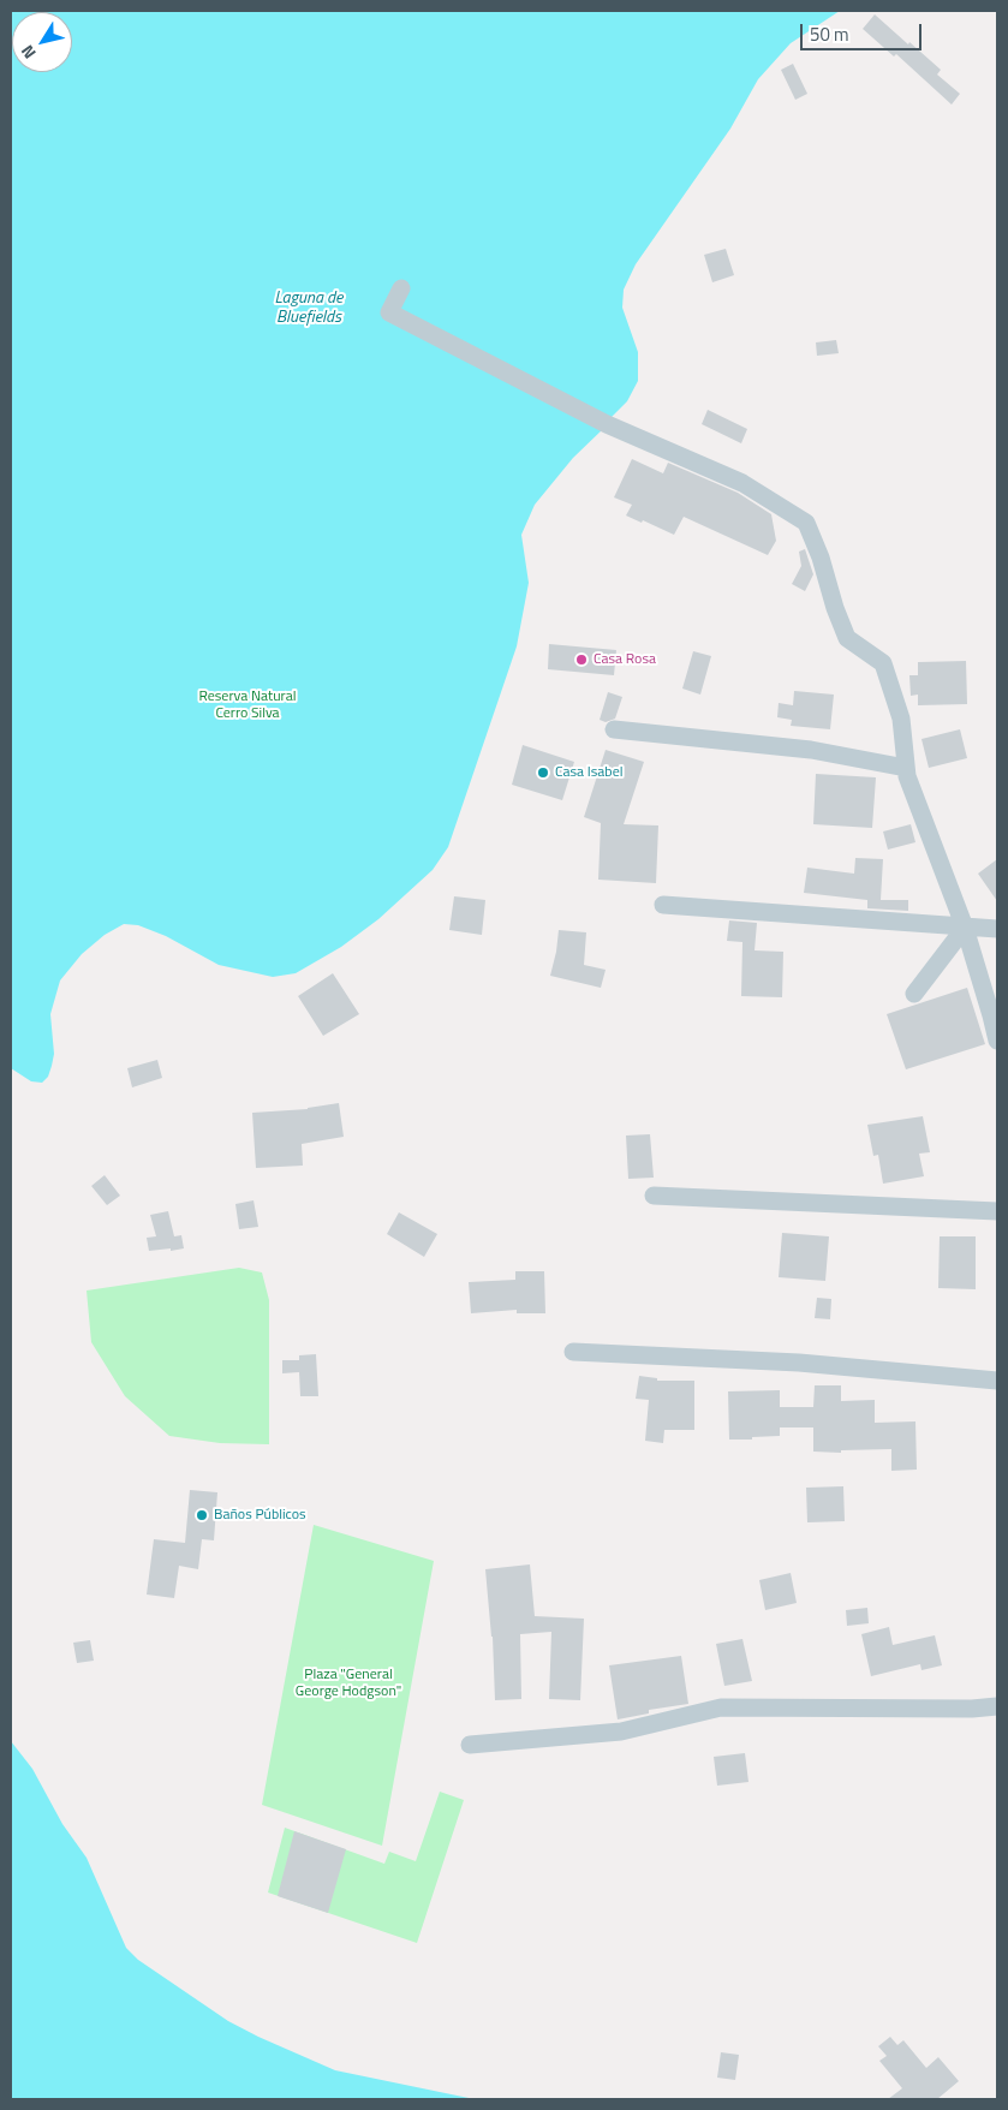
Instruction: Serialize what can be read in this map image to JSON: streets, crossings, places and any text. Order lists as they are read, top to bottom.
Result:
{
  "water": ["Laguna de Bluefields"],
  "parks": ["Reserva Natural Cerro Silva", "Plaza \"General George Hodgson\""],
  "places": ["Casa Rosa", "Casa Isabel", "Baños Públicos"],
  "scale_bar": "50 m",
  "north": "bottom left"
}
